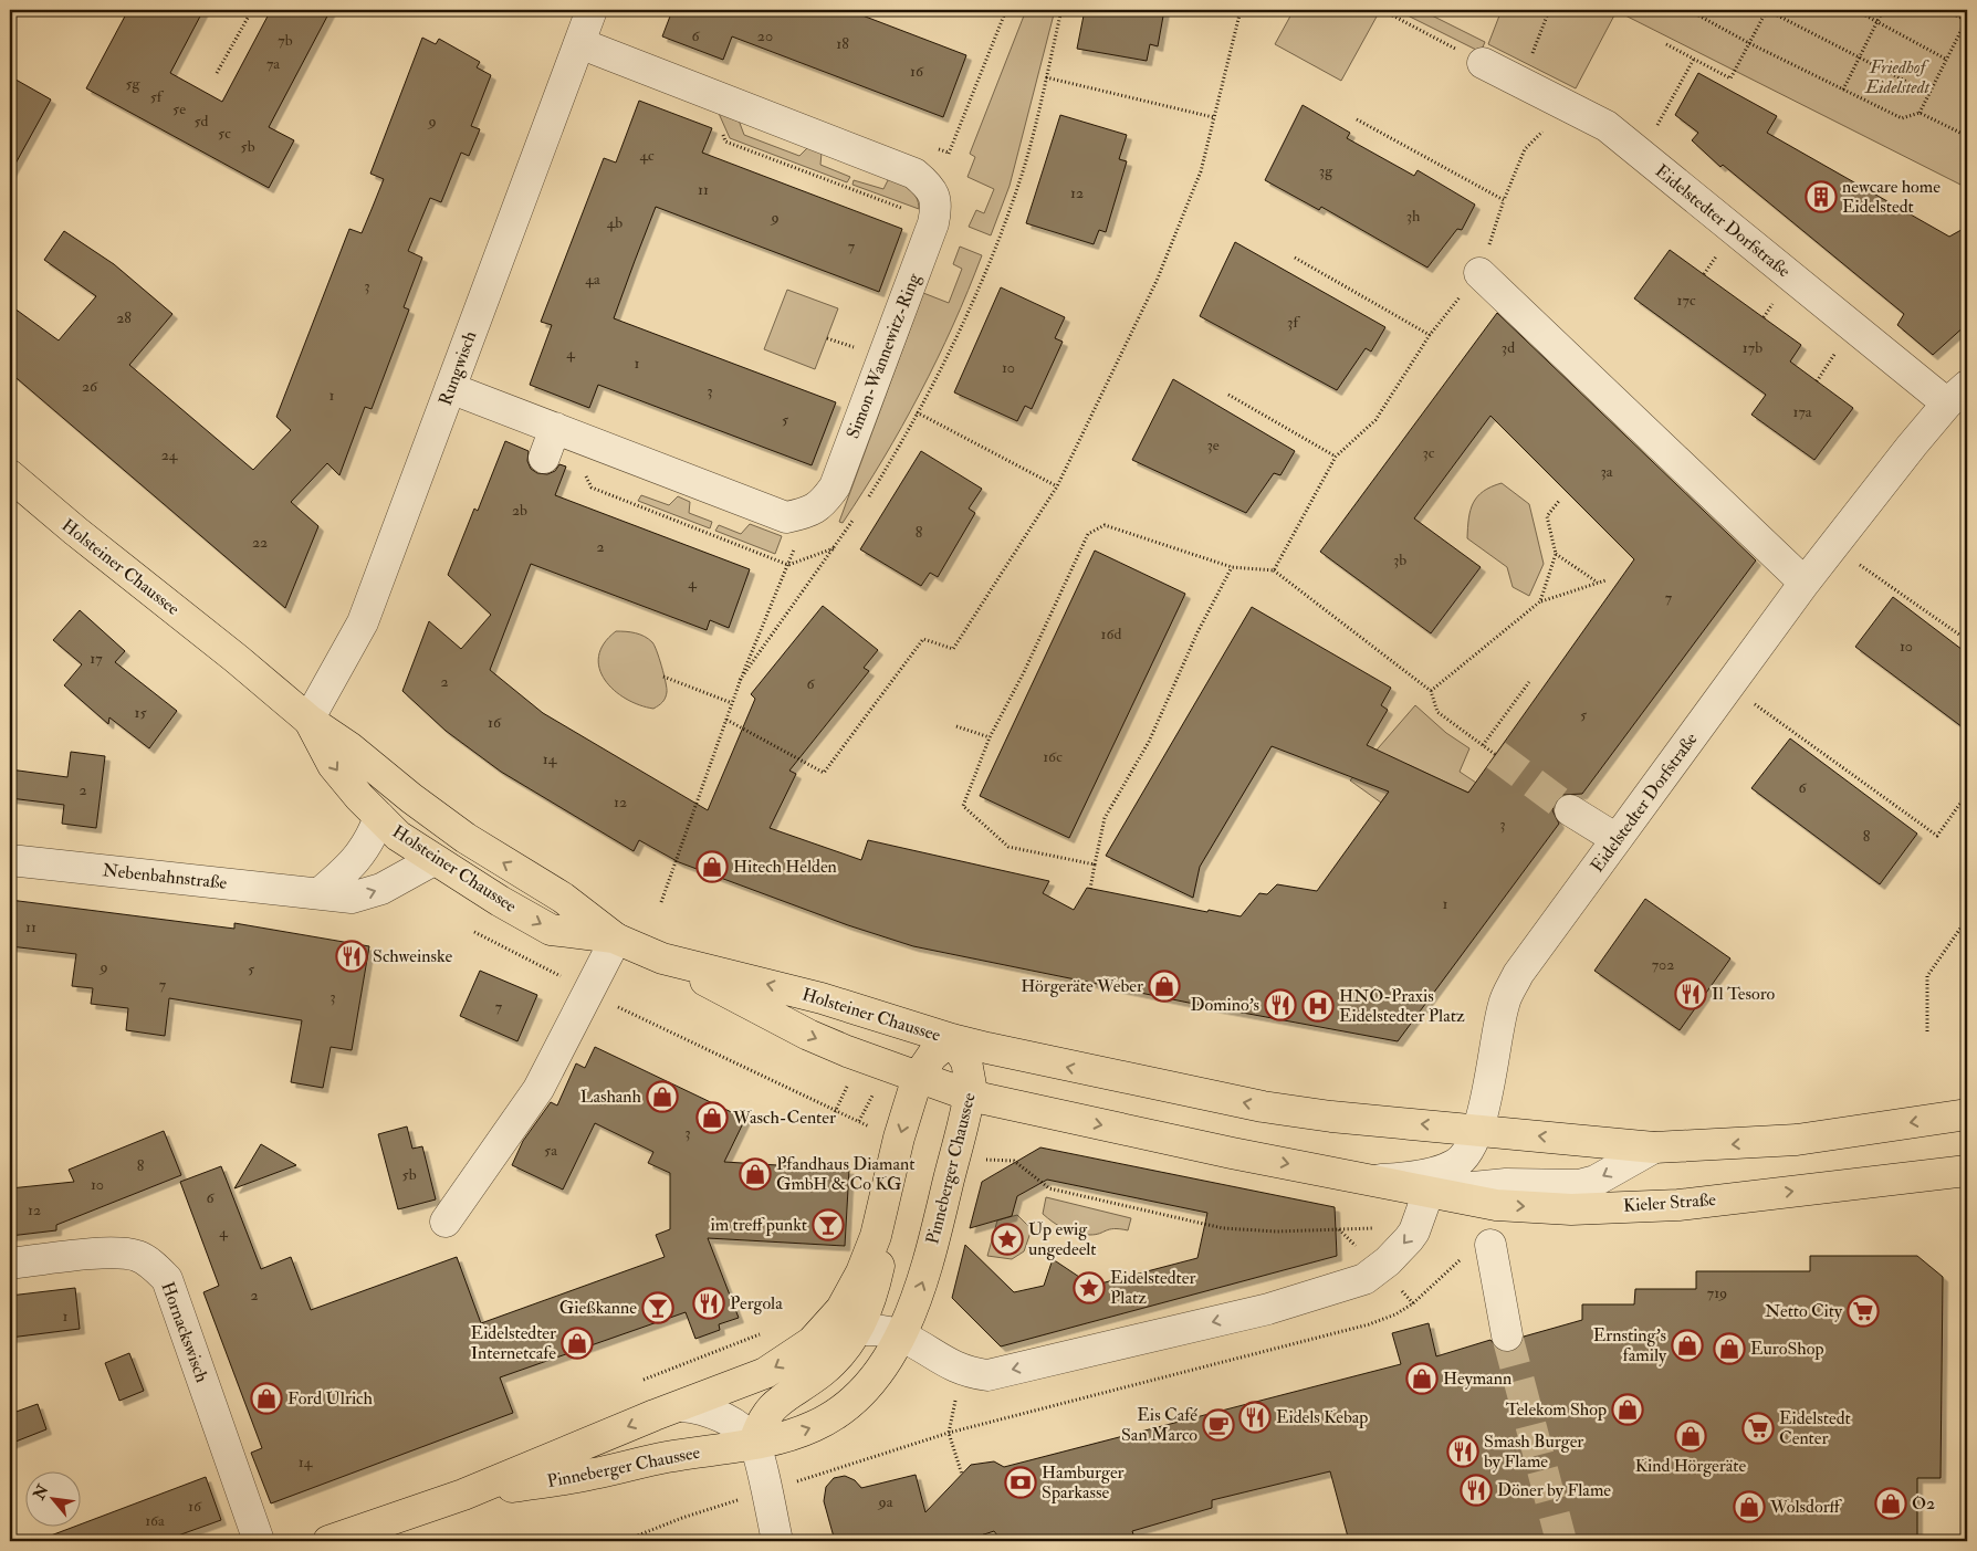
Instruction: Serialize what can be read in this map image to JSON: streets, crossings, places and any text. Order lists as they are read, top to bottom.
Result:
{
  "streets": {
    "main road": ["Holsteiner Chaussee", "Pinneberger Chaussee", "Kieler Straße"],
    "street": [
      "Eidelstedter Dorfstraße",
      "Simon-Wannewitz-Ring",
      "Rungwisch",
      "Nebenbahnstraße",
      "Hornackswisch"
    ]
  },
  "crossings": [
    ["Eidelstedter Dorfstraße", "Kieler Straße"],
    ["Rungwisch", "Holsteiner Chaussee"],
    ["Holsteiner Chaussee", "Nebenbahnstraße"],
    ["Holsteiner Chaussee", "Pinneberger Chaussee"]
  ],
  "parks": ["Friedhof Eidelstedt"],
  "places": {
    "building": ["newcare home Eidelstedt"],
    "shop": [
      "Hitech Helden",
      "Hörgeräte Weber",
      "Lashanh",
      "Wasch-Center",
      "Pfandhaus Diamant GmbH & Co KG",
      "Eidelstedter Internetcafe",
      "Ernsting's family",
      "EuroShop",
      "Heymann",
      "Ford Ulrich",
      "Telekom Shop",
      "Kind Hörgeräte",
      "O2",
      "Wolsdorff"
    ],
    "restaurant": [
      "Schweinske",
      "Il Tesoro",
      "Domino's",
      "Pergola",
      "Eidels Kebap",
      "Smash Burger by Flame",
      "Döner by Flame"
    ],
    "hospital": ["HNO-Praxis Eidelstedter Platz"],
    "bar": ["im treff punkt", "Gießkanne"],
    "place": ["Up ewig ungedeelt", "Eidelstedter Platz"],
    "supermarket": ["Netto City", "Eidelstedt Center"],
    "cafe": ["Eis Café San Marco"],
    "bank": ["Hamburger Sparkasse"]
  },
  "house_numbers": [
    "6",
    "20",
    "7b",
    "18",
    "7a",
    "16",
    "5g",
    "5f",
    "5e",
    "5d",
    "9",
    "5c",
    "5b",
    "4c",
    "3g",
    "11",
    "12",
    "3h",
    "9",
    "4b",
    "7",
    "4a",
    "3",
    "17c",
    "28",
    "3f",
    "3d",
    "17b",
    "4",
    "1",
    "10",
    "26",
    "3",
    "1",
    "17a",
    "5",
    "3e",
    "3c",
    "24",
    "3a",
    "2b",
    "8",
    "22",
    "2",
    "3b",
    "4",
    "7",
    "16d",
    "10",
    "17",
    "2",
    "6",
    "15",
    "5",
    "16",
    "16c",
    "14",
    "6",
    "2",
    "12",
    "3",
    "8",
    "1",
    "11",
    "702",
    "9",
    "5",
    "7",
    "3",
    "7",
    "3",
    "5a",
    "8",
    "5b",
    "10",
    "6",
    "12",
    "4",
    "719",
    "2",
    "1",
    "14",
    "9a",
    "16",
    "16a"
  ],
  "north": "top left"
}
